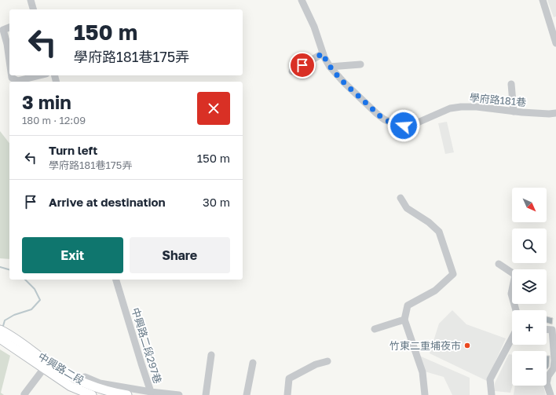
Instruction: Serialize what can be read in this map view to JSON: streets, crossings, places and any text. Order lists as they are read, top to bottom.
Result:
{
  "streets": {
    "main road": ["中興路二段"],
    "street": ["學府路181巷", "中興路二段297巷"]
  },
  "places": ["竹東二重埔夜市"],
  "north": "bottom right",
  "page": {
    "turn": ["150 m", "學府路181巷175弄"],
    "heading": ["3 min", "180 m · 12:09"],
    "list": [
      {
        "name": "Turn left",
        "note": "學府路181巷175弄",
        "value": "150 m"
      },
      {
        "name": "Arrive at destination",
        "value": "30 m"
      }
    ],
    "map_buttons": ["+", "−"],
    "buttons": ["Exit", "Share"]
  }
}
